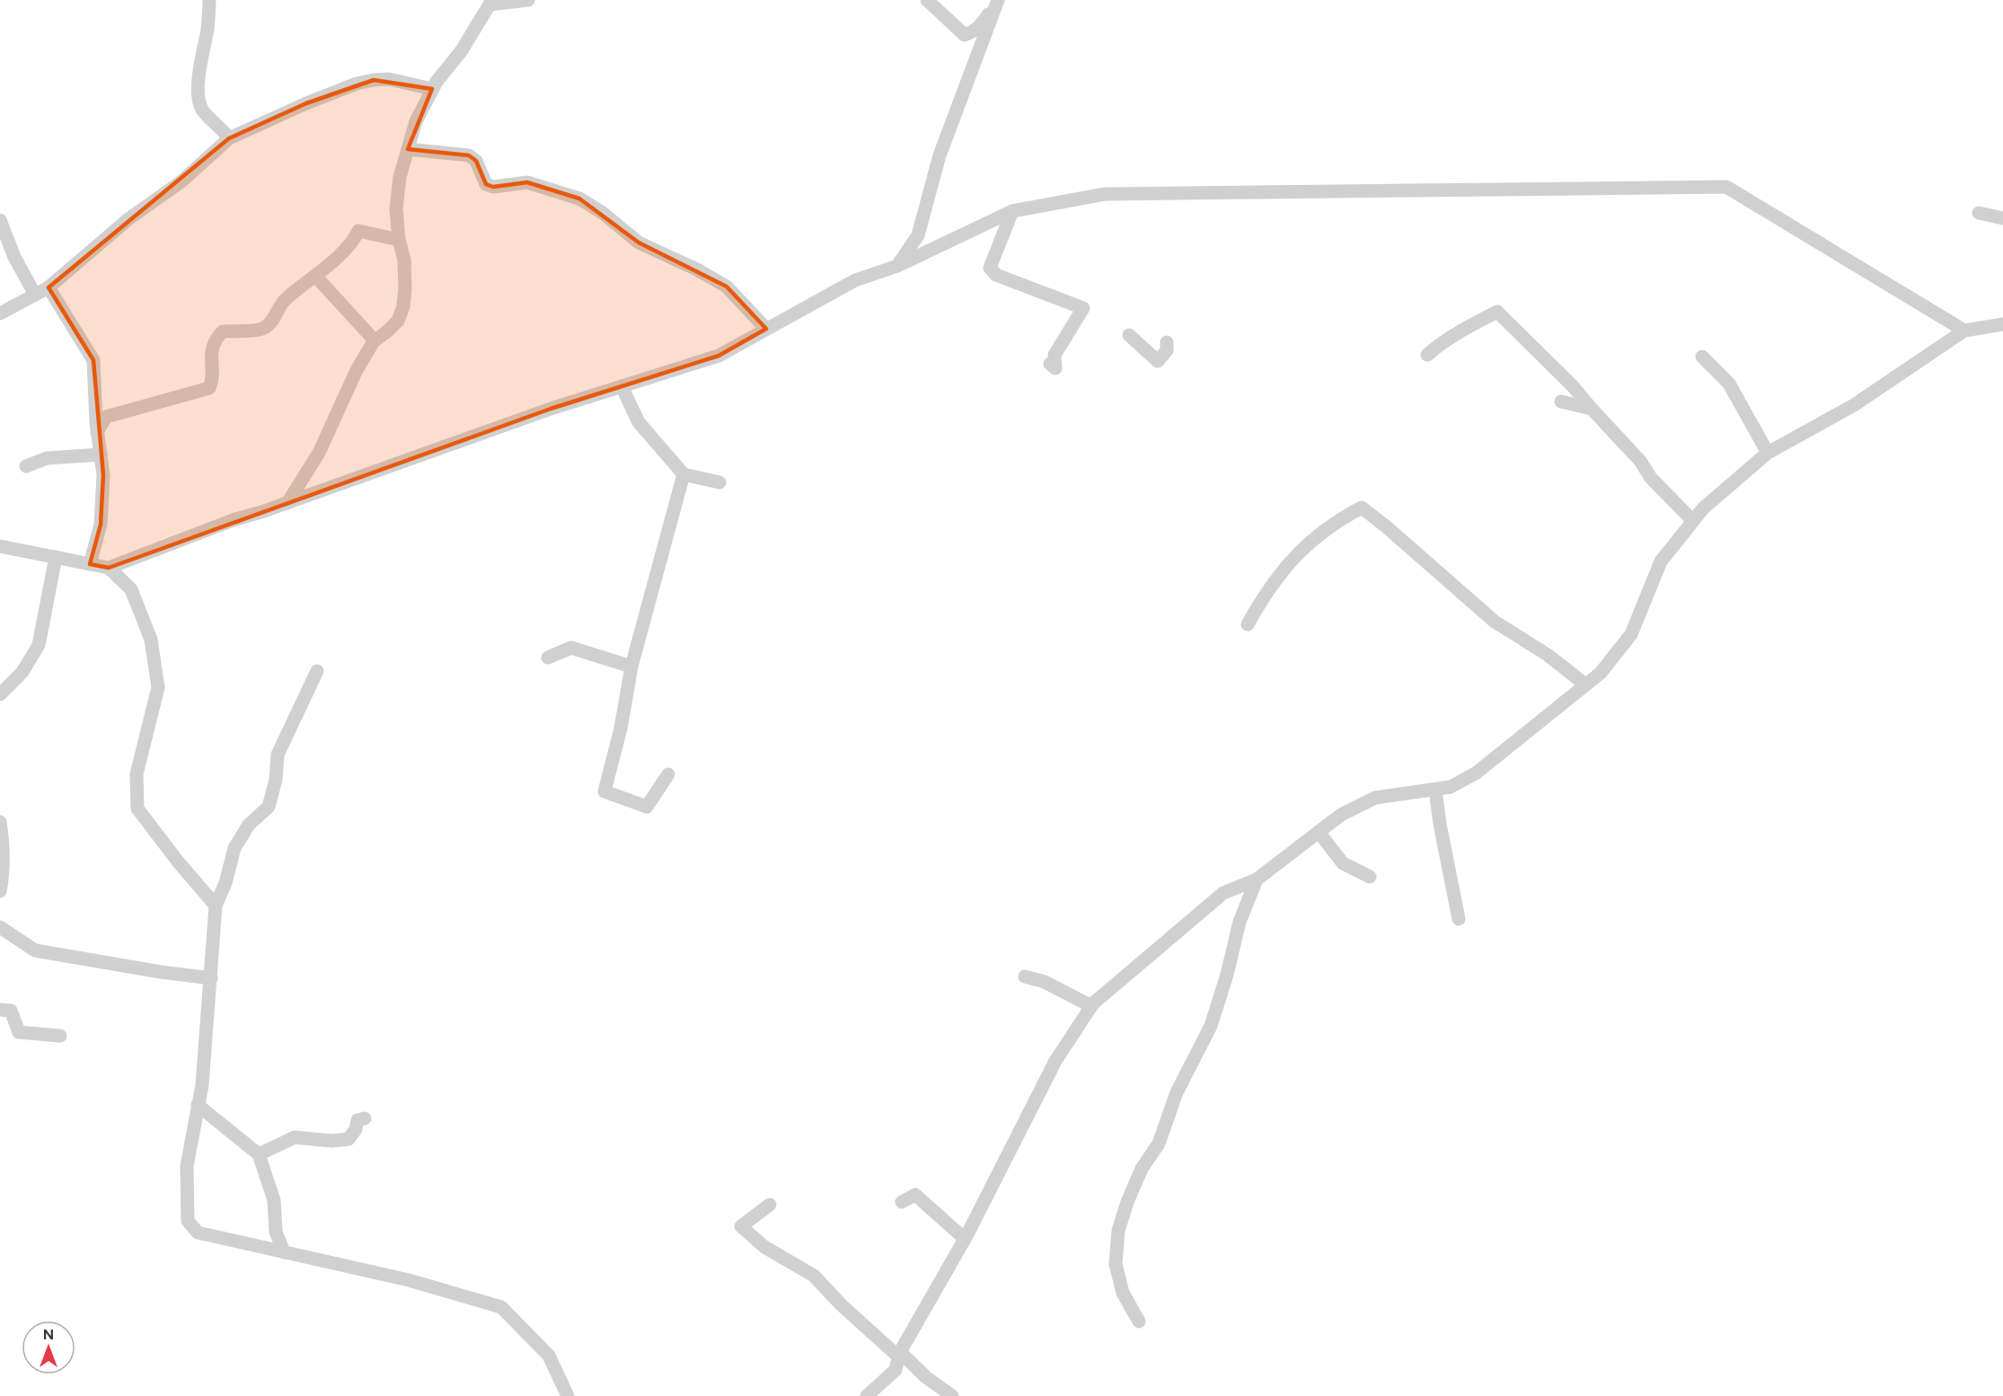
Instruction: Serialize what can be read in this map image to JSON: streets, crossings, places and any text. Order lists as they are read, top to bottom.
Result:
{
  "north": "top"
}
